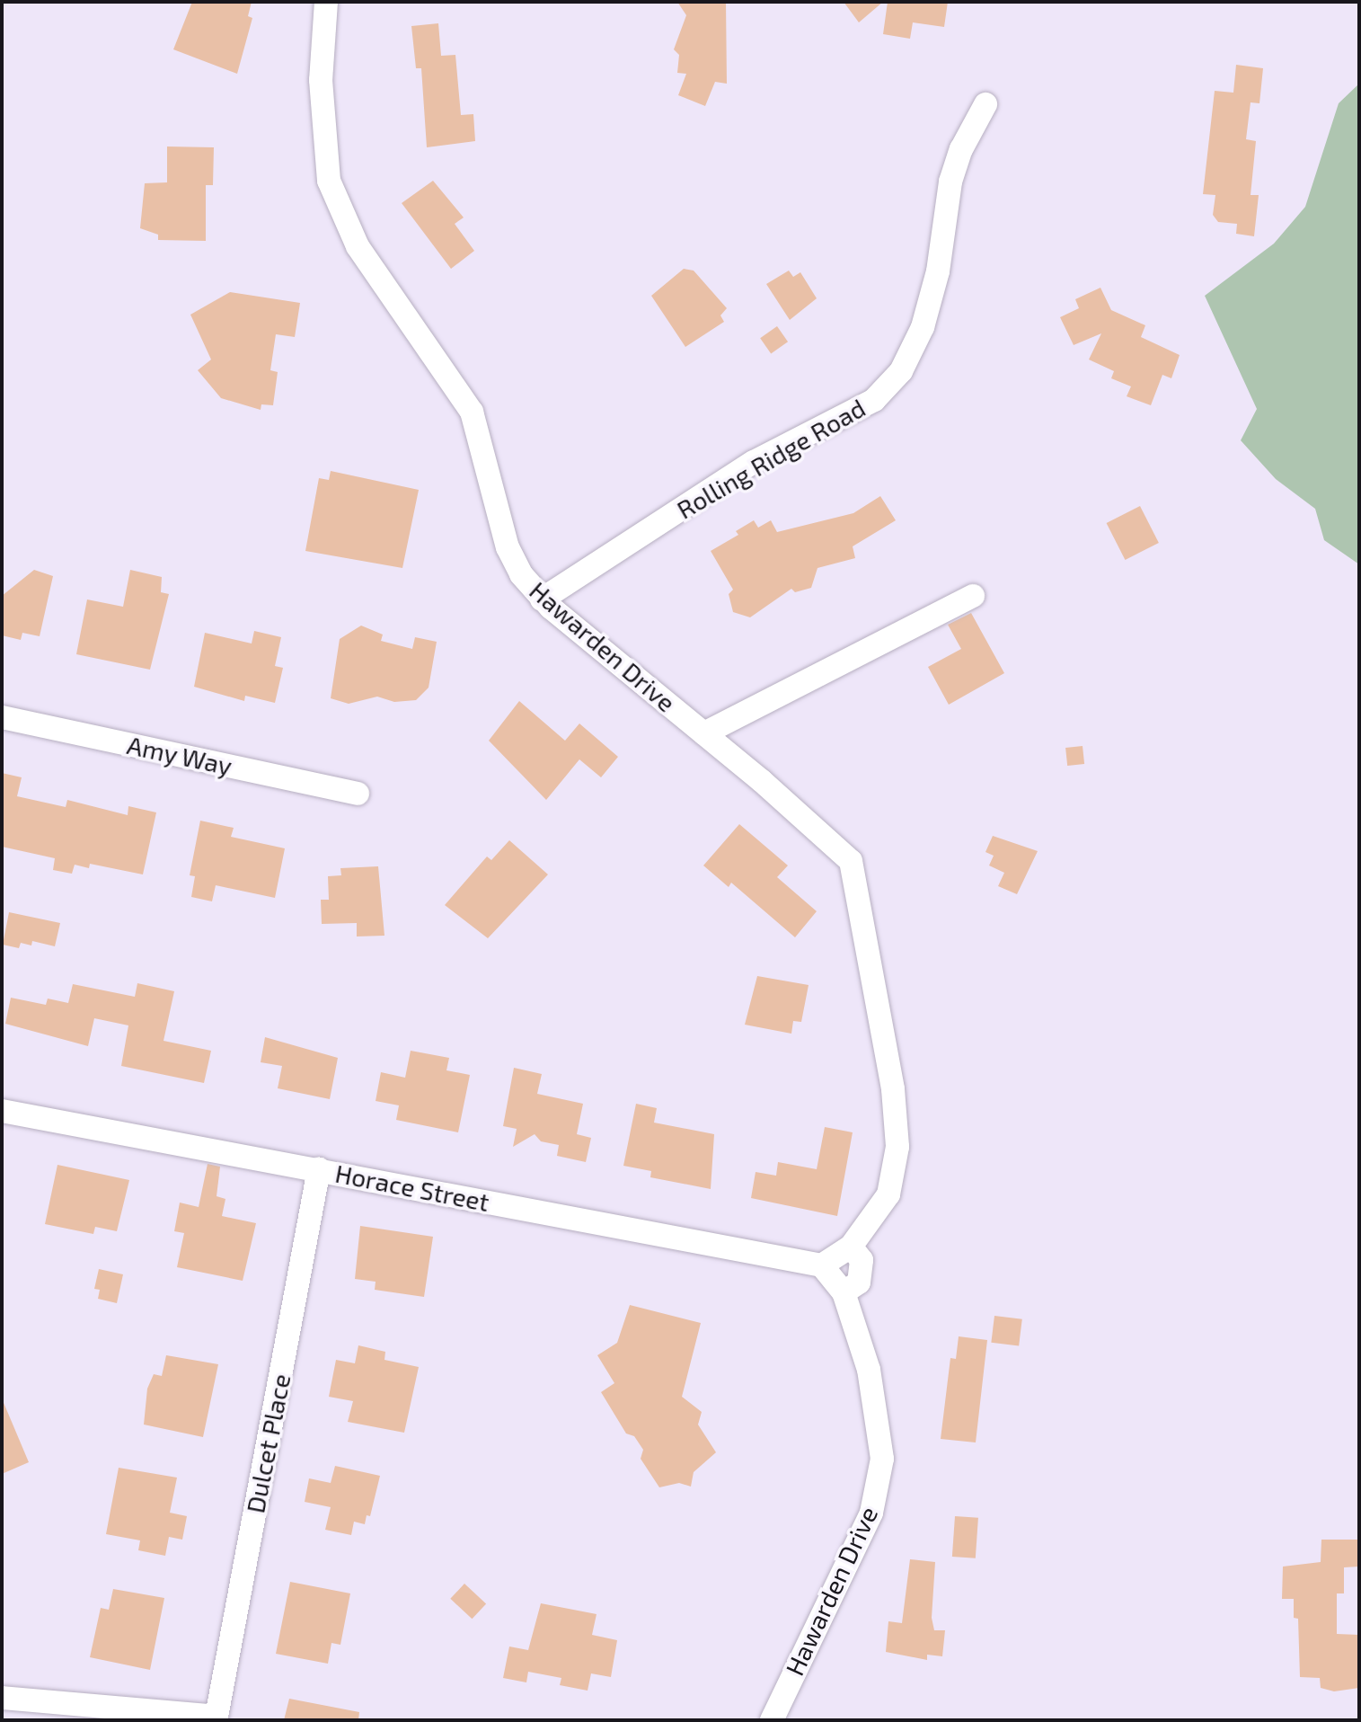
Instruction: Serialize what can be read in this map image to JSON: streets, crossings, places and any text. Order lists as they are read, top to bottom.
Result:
{
  "streets": {
    "street": [
      "Rolling Ridge Road",
      "Hawarden Drive",
      "Amy Way",
      "Horace Street",
      "Dulcet Place"
    ]
  },
  "crossings": [
    ["Rolling Ridge Road", "Hawarden Drive"],
    ["Hawarden Drive", "Horace Street"],
    ["Horace Street", "Dulcet Place"]
  ]
}
